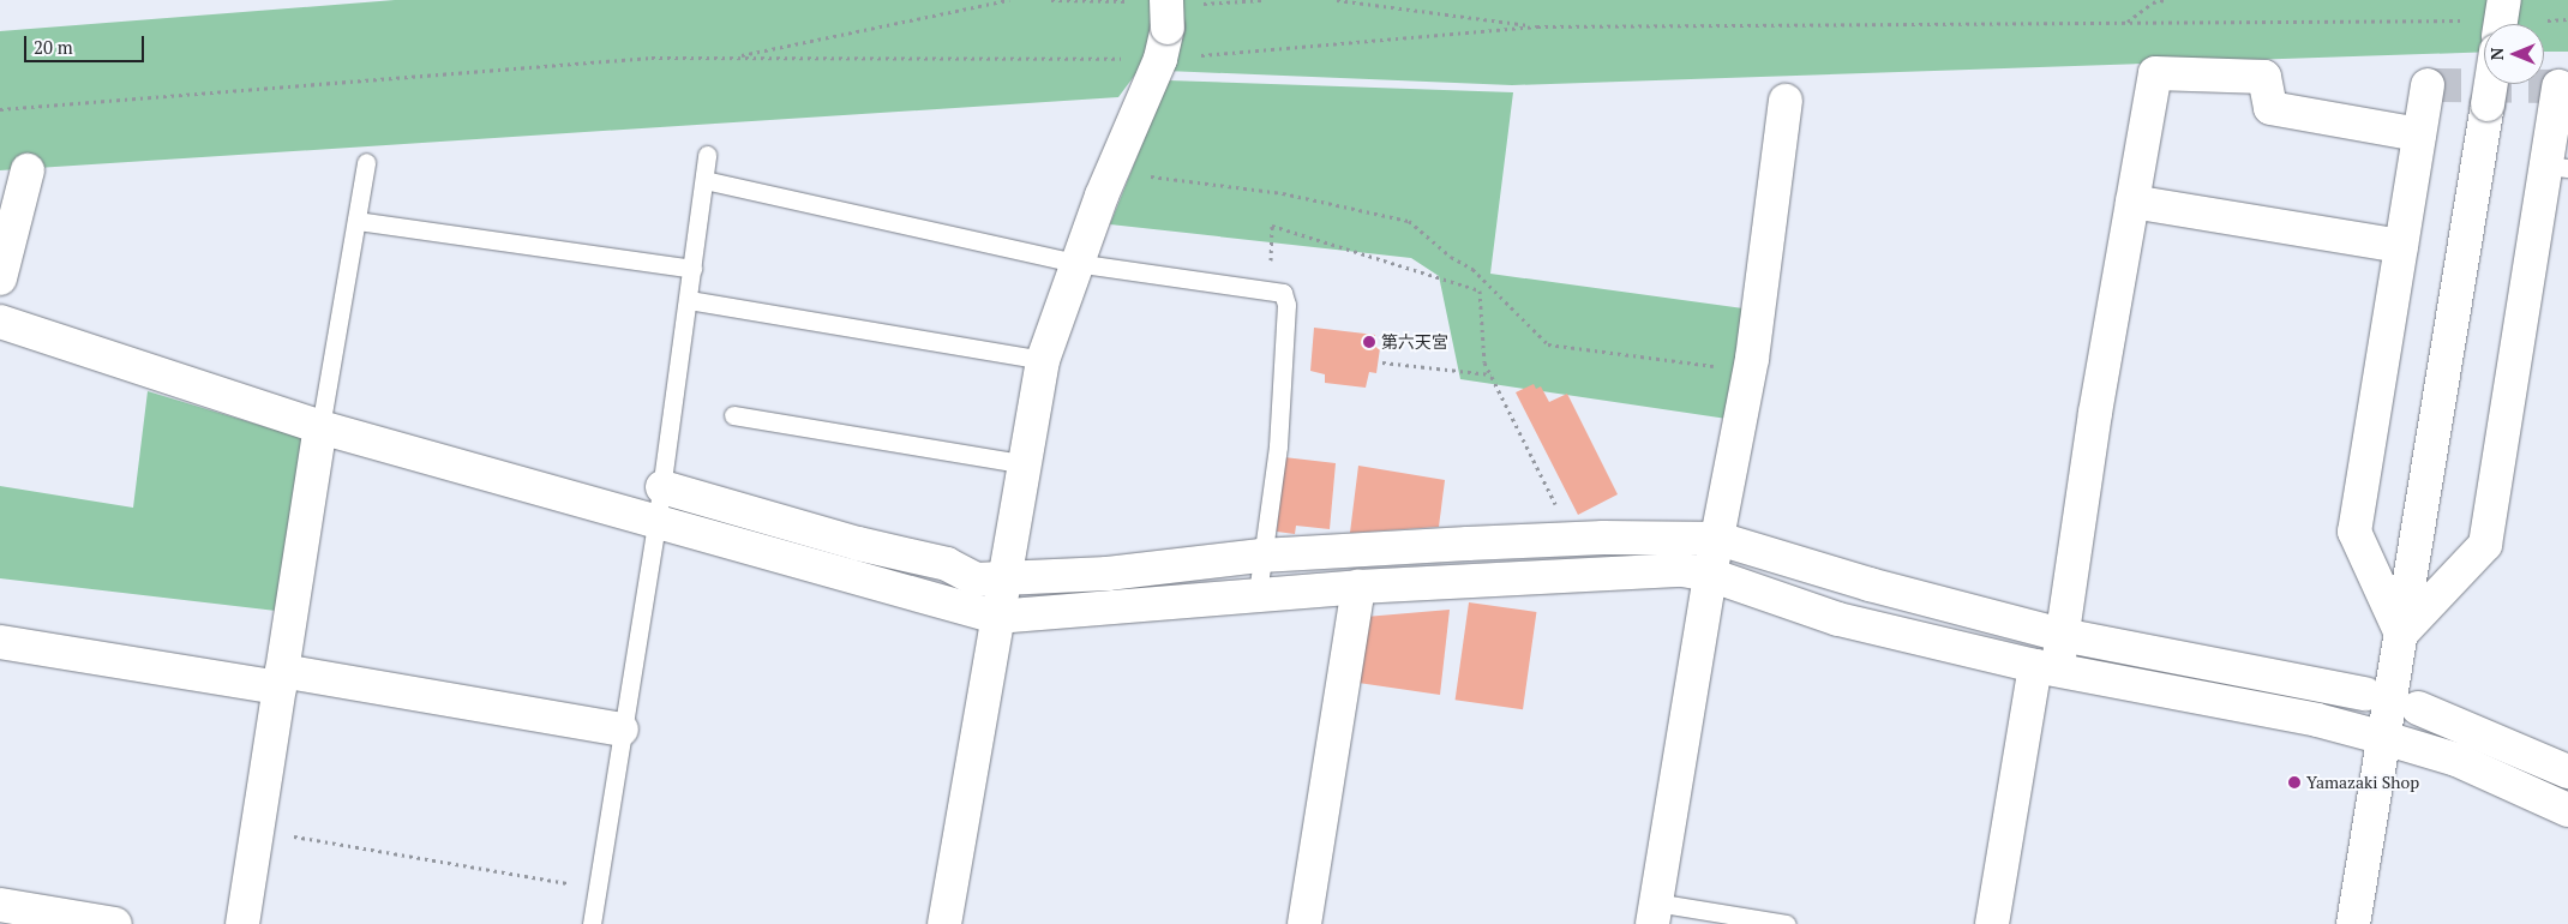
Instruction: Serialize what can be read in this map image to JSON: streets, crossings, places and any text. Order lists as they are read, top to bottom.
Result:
{
  "places": ["第六天宮", "Yamazaki Shop"],
  "scale_bar": "20 m",
  "north": "left"
}
